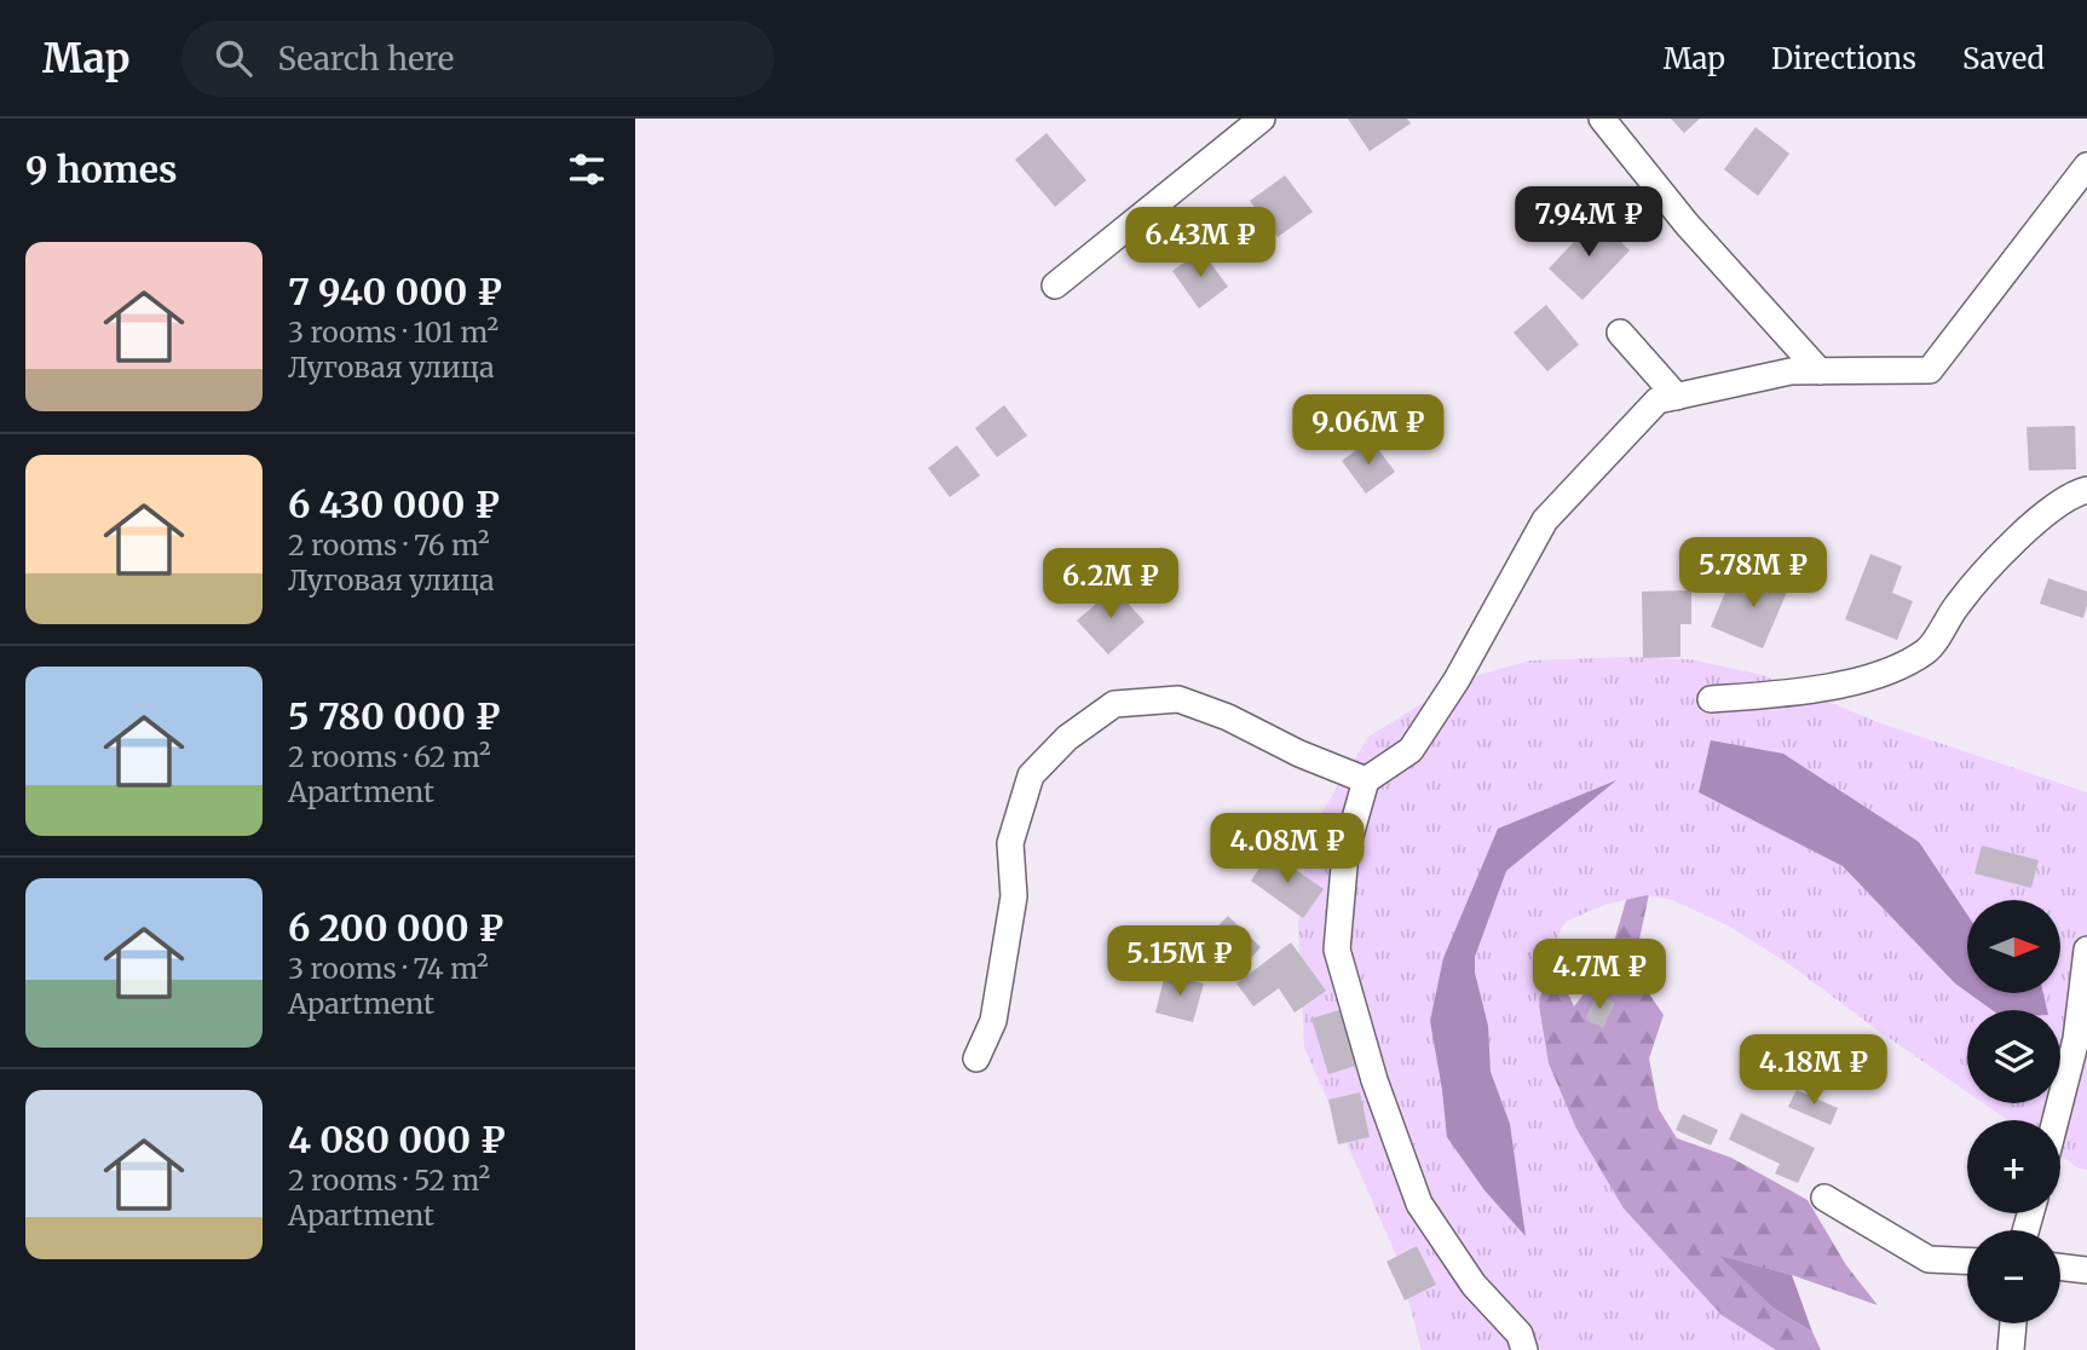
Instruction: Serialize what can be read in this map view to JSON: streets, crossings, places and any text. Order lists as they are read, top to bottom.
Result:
{
  "north": "right",
  "page": {
    "header": "Map",
    "search": "Search here",
    "nav": ["Map", "Directions", "Saved"],
    "heading": "9 homes",
    "price": [
      "7.94M ₽",
      "6.43M ₽",
      "9.06M ₽",
      "5.78M ₽",
      "6.2M ₽",
      "4.08M ₽",
      "5.15M ₽",
      "4.7M ₽",
      "4.18M ₽"
    ],
    "list": [
      {
        "name": "7 940 000 ₽",
        "note": "3 rooms · 101 m² · Луговая улица"
      },
      {
        "name": "6 430 000 ₽",
        "note": "2 rooms · 76 m² · Луговая улица"
      },
      {
        "name": "5 780 000 ₽",
        "note": "2 rooms · 62 m² · Apartment"
      },
      {
        "name": "6 200 000 ₽",
        "note": "3 rooms · 74 m² · Apartment"
      },
      {
        "name": "4 080 000 ₽",
        "note": "2 rooms · 52 m² · Apartment"
      }
    ],
    "map_buttons": ["+", "−"]
  }
}
